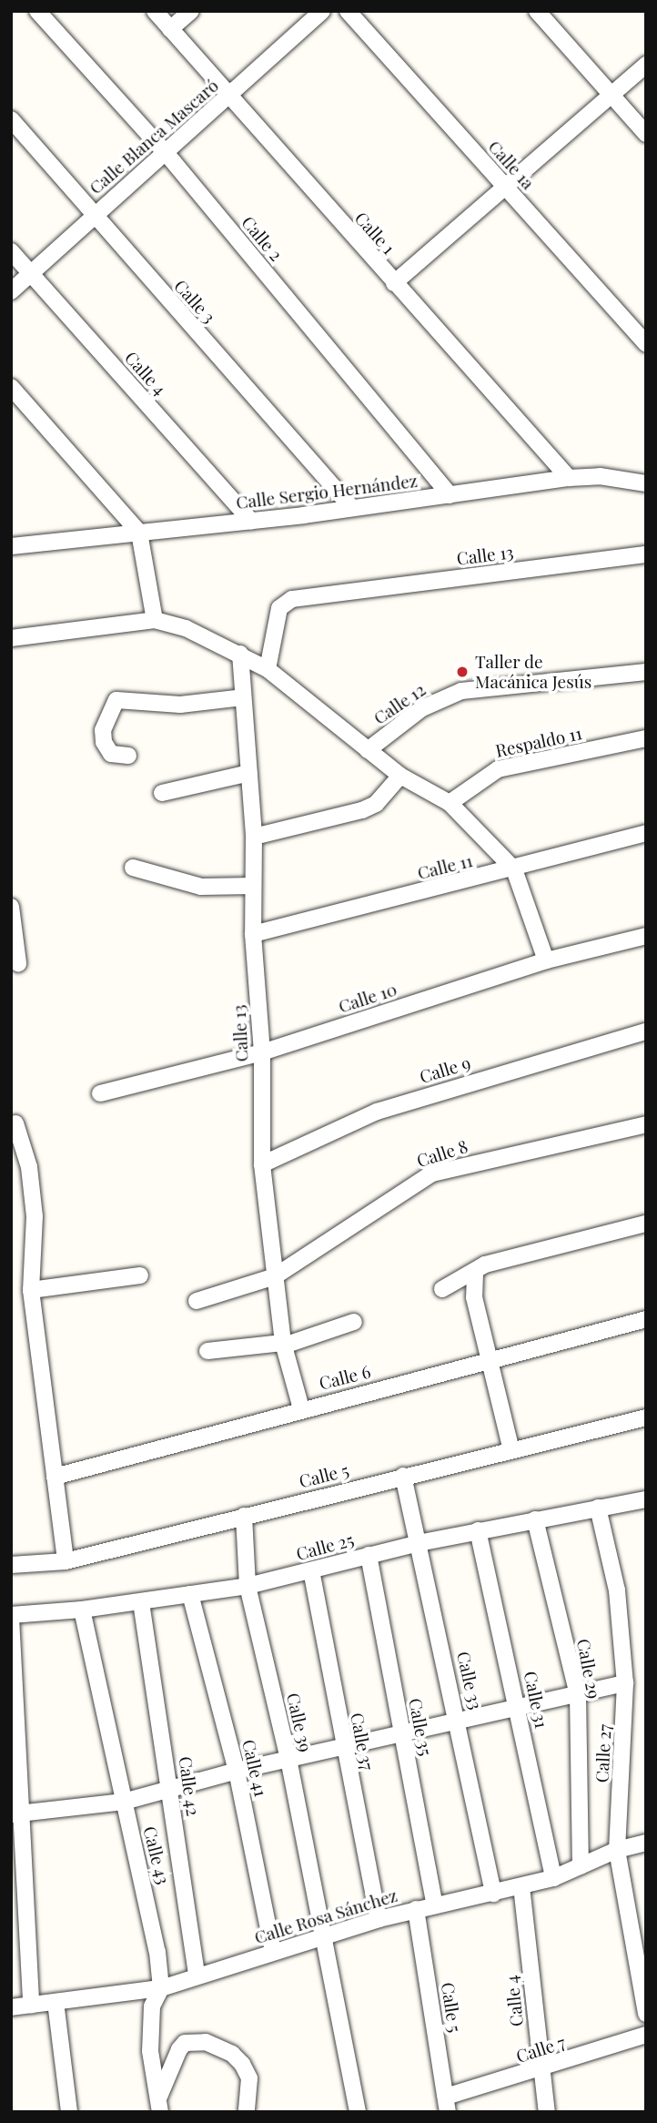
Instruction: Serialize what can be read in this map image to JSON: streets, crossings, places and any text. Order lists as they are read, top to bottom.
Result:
{
  "streets": {
    "street": [
      "Calle Blanca Mascaró",
      "Calle 1a",
      "Calle 1",
      "Calle 2",
      "Calle 3",
      "Calle 4",
      "Calle Sergio Hernández",
      "Calle 13",
      "Calle 12",
      "Respaldo 11",
      "Calle 11",
      "Calle 10",
      "Calle 9",
      "Calle 8",
      "Calle 6",
      "Calle 5",
      "Calle 25",
      "Calle 29",
      "Calle 33",
      "Calle 31",
      "Calle 39",
      "Calle 35",
      "Calle 37",
      "Calle 27",
      "Calle 41",
      "Calle 42",
      "Calle 43",
      "Calle Rosa Sánchez",
      "Calle 7"
    ]
  },
  "crossings": [
    ["Calle Blanca Mascaró", "Calle 1"],
    ["Calle Blanca Mascaró", "Calle 2"],
    ["Calle Blanca Mascaró", "Calle 3"],
    ["Calle Blanca Mascaró", "Calle 4"],
    ["Calle 1", "Calle Sergio Hernández"],
    ["Calle 2", "Calle Sergio Hernández"],
    ["Calle 3", "Calle Sergio Hernández"],
    ["Calle 4", "Calle Sergio Hernández"],
    ["Calle 4", "Calle Rosa Sánchez"],
    ["Calle 4", "Calle 7"],
    ["Calle 13", "Calle 11"],
    ["Calle 13", "Calle 10"],
    ["Calle 13", "Calle 9"],
    ["Calle 13", "Calle 8"],
    ["Calle 13", "Calle 6"],
    ["Calle 5", "Calle 33"],
    ["Calle 5", "Calle 39"],
    ["Calle 5", "Calle Rosa Sánchez"],
    ["Calle 5", "Calle 7"],
    ["Calle 25", "Calle 29"],
    ["Calle 25", "Calle 33"],
    ["Calle 25", "Calle 31"],
    ["Calle 25", "Calle 39"],
    ["Calle 25", "Calle 35"],
    ["Calle 25", "Calle 37"],
    ["Calle 25", "Calle 27"],
    ["Calle 25", "Calle 41"],
    ["Calle 25", "Calle 42"],
    ["Calle 25", "Calle 43"],
    ["Calle 29", "Calle Rosa Sánchez"],
    ["Calle 33", "Calle Rosa Sánchez"],
    ["Calle 31", "Calle Rosa Sánchez"],
    ["Calle 39", "Calle Rosa Sánchez"],
    ["Calle 35", "Calle Rosa Sánchez"],
    ["Calle 37", "Calle Rosa Sánchez"],
    ["Calle 27", "Calle Rosa Sánchez"],
    ["Calle 41", "Calle Rosa Sánchez"],
    ["Calle 42", "Calle Rosa Sánchez"],
    ["Calle 43", "Calle Rosa Sánchez"]
  ],
  "places": ["Taller de Macánica Jesús"]
}
